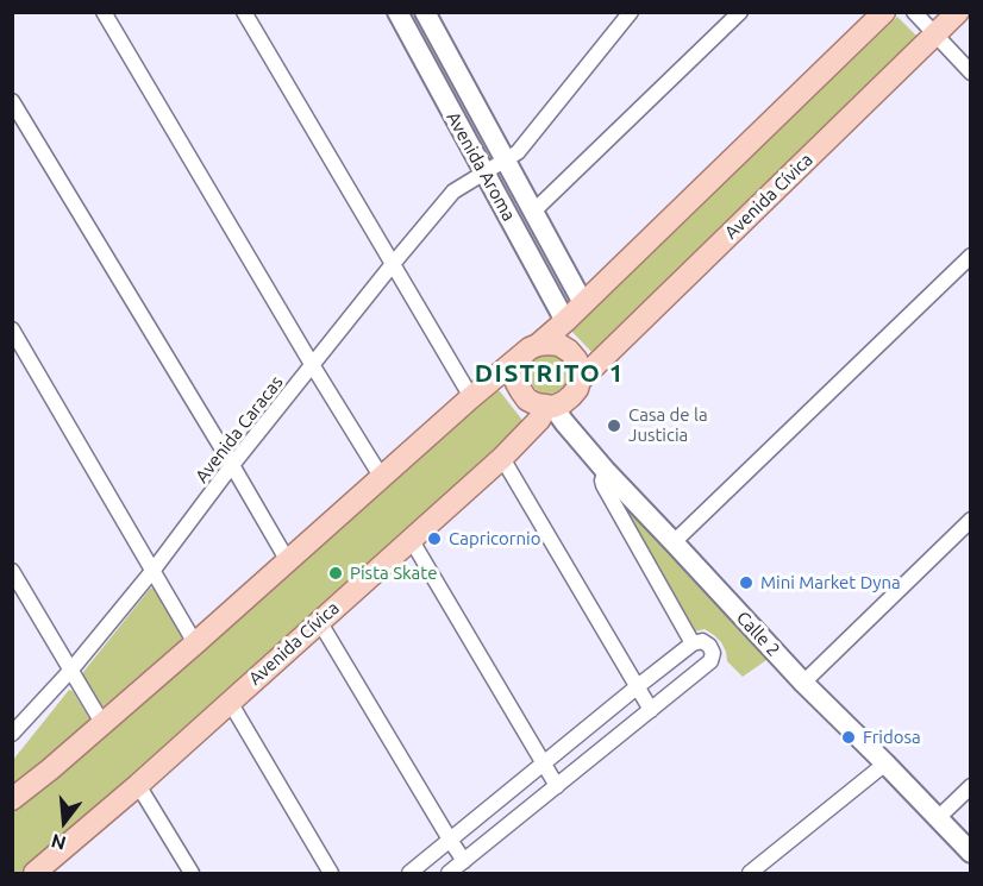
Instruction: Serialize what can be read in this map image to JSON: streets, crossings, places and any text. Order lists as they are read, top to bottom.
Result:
{
  "streets": {
    "main road": ["Avenida Cívica"],
    "street": ["Avenida Aroma", "Avenida Caracas", "Calle 2"]
  },
  "crossings": [
    ["Avenida Aroma", "Avenida Caracas"],
    ["Avenida Cívica", "Calle 2"]
  ],
  "districts": ["DISTRITO 1"],
  "places": [
    "Casa de la Justicia",
    "Capricornio",
    "Pista Skate",
    "Mini Market Dyna",
    "Fridosa"
  ],
  "north": "bottom"
}
